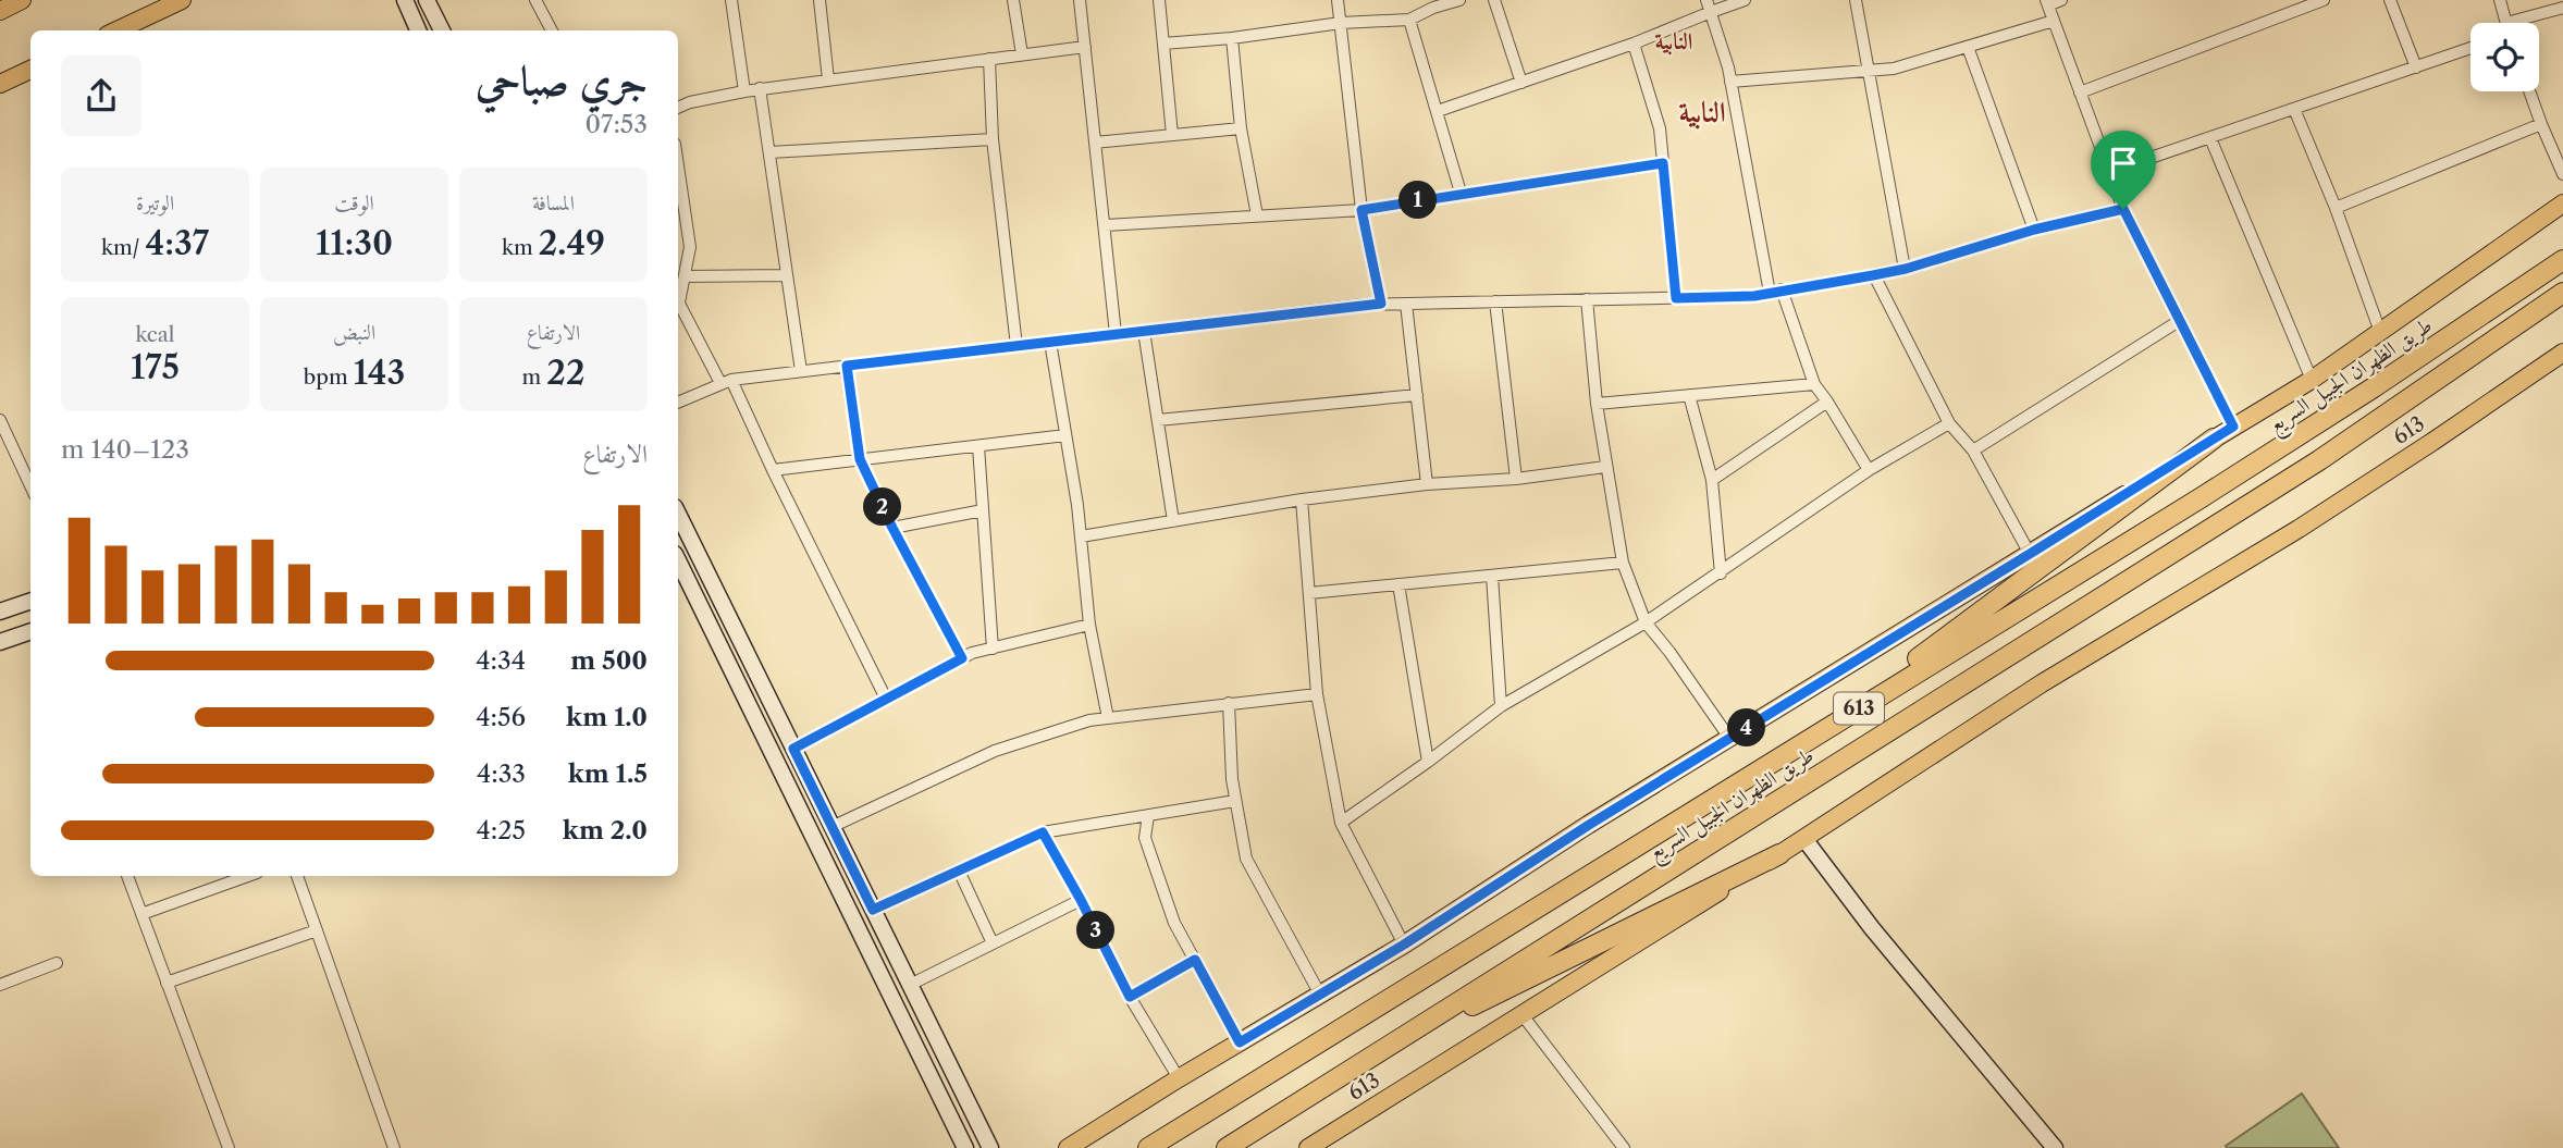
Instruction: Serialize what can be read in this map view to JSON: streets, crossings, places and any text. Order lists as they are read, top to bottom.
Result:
{
  "streets": {
    "highway": ["طريق الظهران الجبيل السريع", "613"]
  },
  "districts": ["النابية", "النابية"],
  "page": {
    "heading": ["جري صباحي", "07:53"],
    "stats": [
      ["المسافة", "2.49 km"],
      ["الوقت", "11:30"],
      ["الوتيرة", "4:37 /km"],
      ["الارتفاع", "22 m"],
      ["النبض", "143 bpm"],
      ["kcal", "175"]
    ],
    "pins": [
      "1",
      "2",
      "4",
      "3"
    ],
    "chart": ["الارتفاع", "123–140 m"],
    "list": [
      {
        "name": "500 m",
        "note": "4:34"
      },
      {
        "name": "1.0 km",
        "note": "4:56"
      },
      {
        "name": "1.5 km",
        "note": "4:33"
      },
      {
        "name": "2.0 km",
        "note": "4:25"
      }
    ]
  }
}
